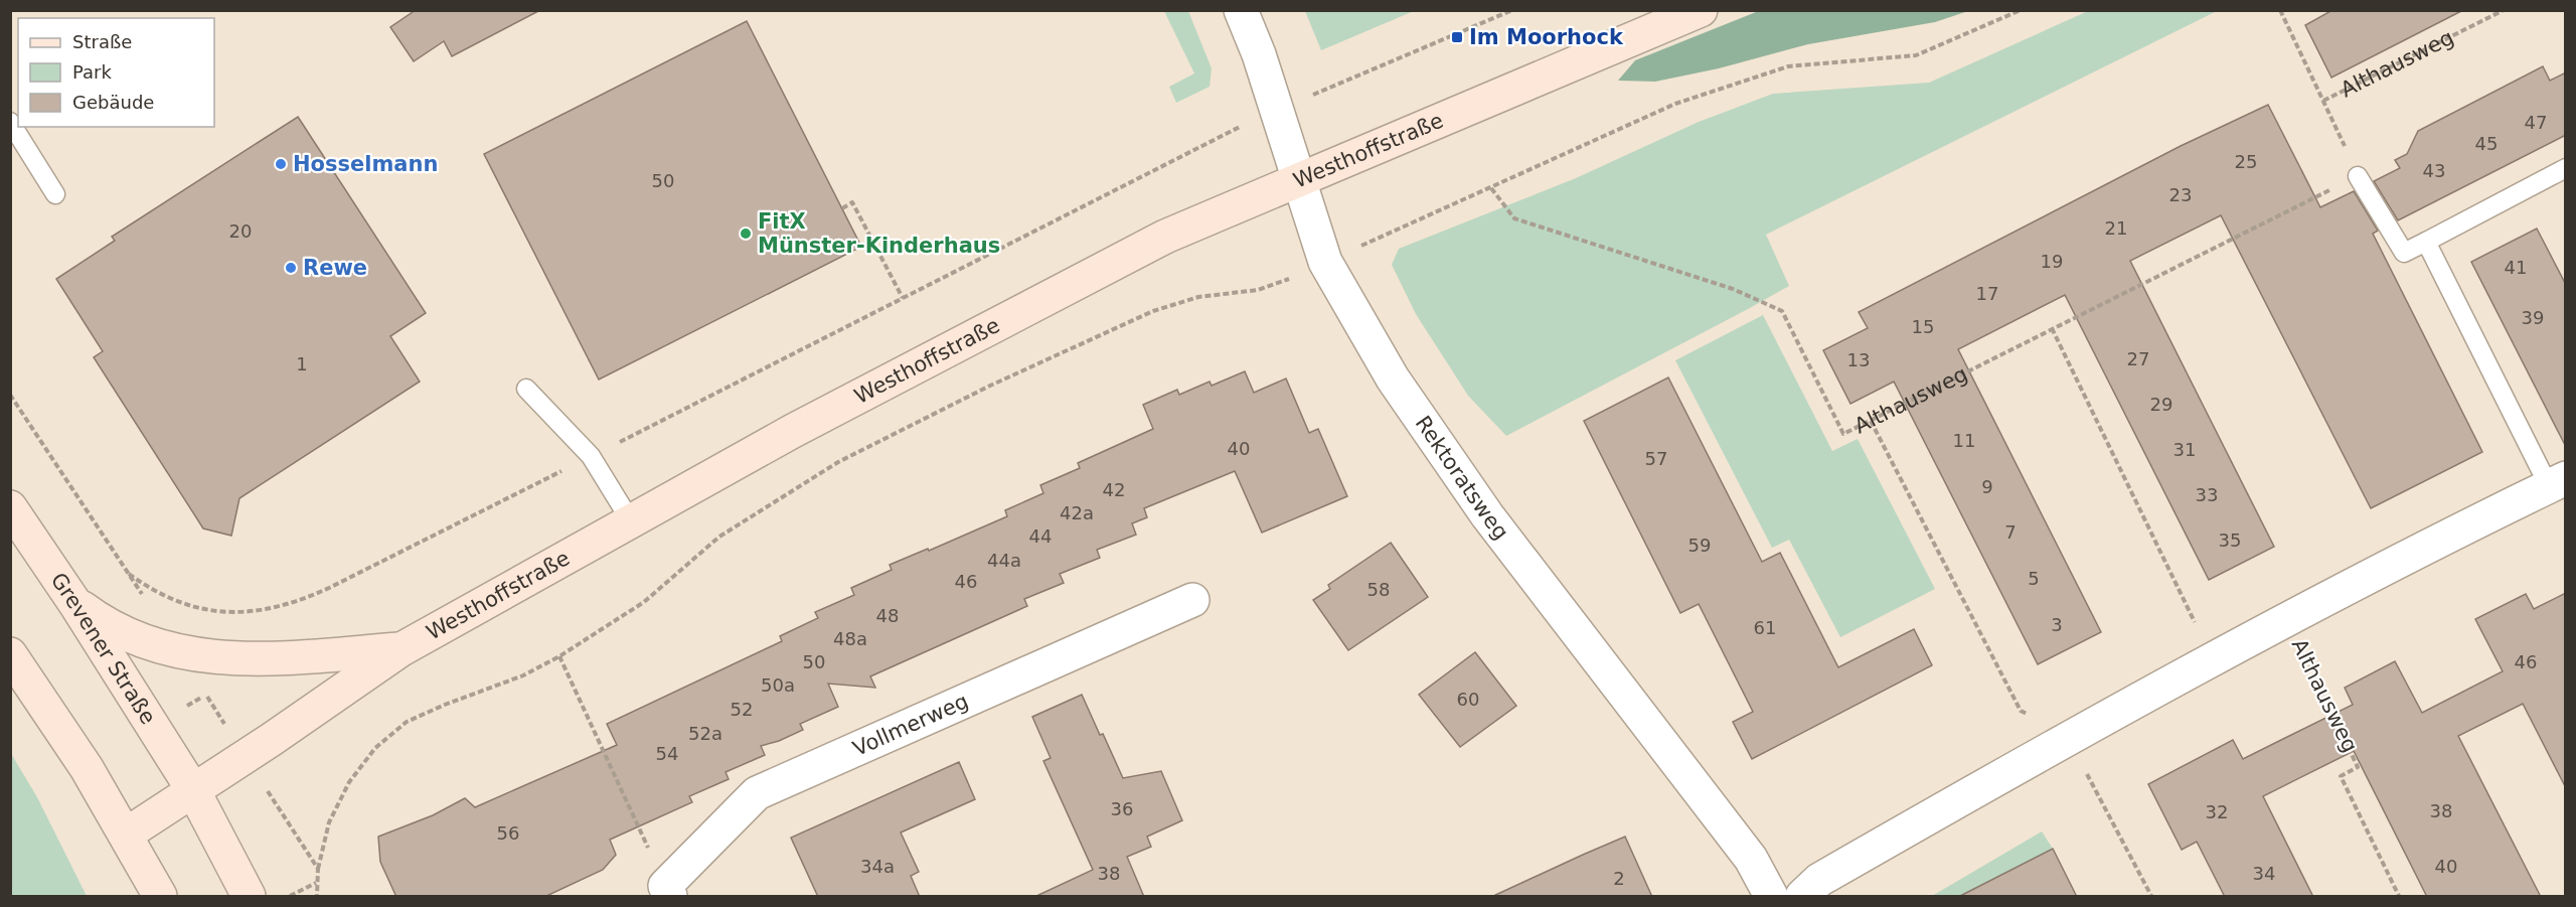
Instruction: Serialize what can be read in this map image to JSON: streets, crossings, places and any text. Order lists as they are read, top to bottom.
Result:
{
  "streets": {
    "street": [
      "Althausweg",
      "Westhoffstraße",
      "Rektoratsweg",
      "Grevener Straße",
      "Vollmerweg"
    ]
  },
  "crossings": [
    ["Westhoffstraße", "Rektoratsweg"],
    ["Westhoffstraße", "Grevener Straße"]
  ],
  "places": {
    "transit": ["Im Moorhock"],
    "other": ["Hosselmann", "FitX Münster-Kinderhaus", "Rewe"]
  },
  "house_numbers": [
    "47",
    "45",
    "25",
    "43",
    "50",
    "23",
    "21",
    "20",
    "19",
    "41",
    "17",
    "39",
    "15",
    "27",
    "13",
    "1",
    "29",
    "11",
    "40",
    "31",
    "57",
    "9",
    "42",
    "33",
    "42a",
    "7",
    "44",
    "35",
    "59",
    "44a",
    "5",
    "46",
    "58",
    "48",
    "3",
    "61",
    "48a",
    "50",
    "46",
    "50a",
    "60",
    "52",
    "52a",
    "54",
    "36",
    "38",
    "32",
    "56",
    "34a",
    "40",
    "38",
    "34",
    "2"
  ],
  "legend": ["Straße", "Park", "Gebäude"]
}
